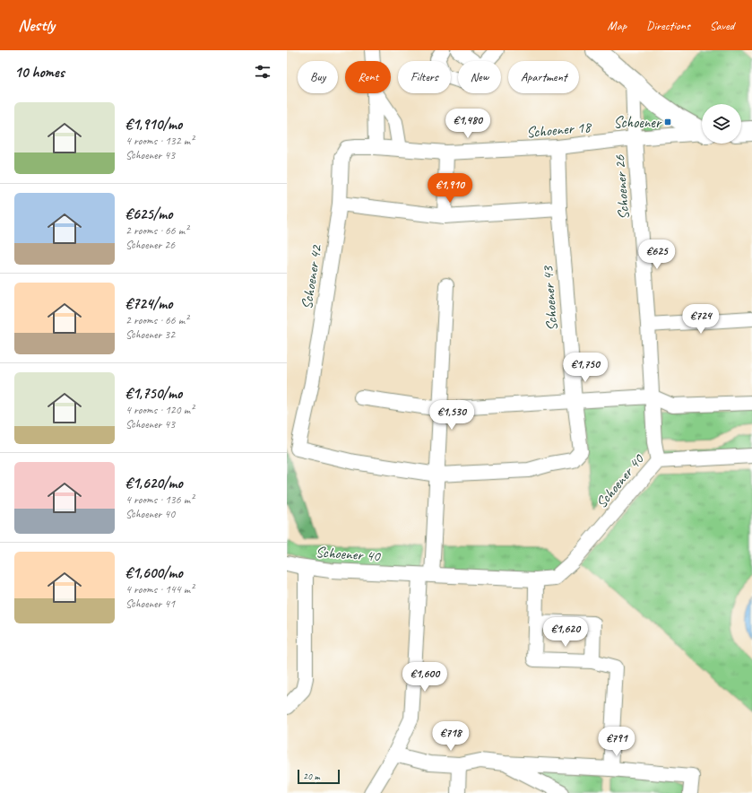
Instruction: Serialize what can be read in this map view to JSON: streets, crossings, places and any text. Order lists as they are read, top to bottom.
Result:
{
  "streets": {
    "street": [
      "Schoener 18",
      "Schoener 26",
      "Schoener 42",
      "Schoener 43",
      "Schoener 40"
    ]
  },
  "crossings": [
    ["Schoener 18", "Schoener 26"],
    ["Schoener 18", "Schoener 42"],
    ["Schoener 18", "Schoener 43"],
    ["Schoener 26", "Schoener 40"],
    ["Schoener 42", "Schoener 43"]
  ],
  "places": {
    "transit": ["Schoener"]
  },
  "scale_bar": "20 m",
  "page": {
    "header": "Nestly",
    "nav": ["Map", "Directions", "Saved"],
    "heading": "10 homes",
    "chip": [
      "Buy",
      "Rent",
      "Filters",
      "New",
      "Apartment"
    ],
    "list": [
      {
        "name": "€1,910/mo",
        "note": "4 rooms · 132 m² · Schoener 43"
      },
      {
        "name": "€625/mo",
        "note": "2 rooms · 66 m² · Schoener 26"
      },
      {
        "name": "€724/mo",
        "note": "2 rooms · 66 m² · Schoener 32"
      },
      {
        "name": "€1,750/mo",
        "note": "4 rooms · 120 m² · Schoener 43"
      },
      {
        "name": "€1,620/mo",
        "note": "4 rooms · 136 m² · Schoener 40"
      },
      {
        "name": "€1,600/mo",
        "note": "4 rooms · 144 m² · Schoener 41"
      }
    ],
    "price": [
      "€1,480",
      "€1,910",
      "€625",
      "€724",
      "€1,750",
      "€1,530",
      "€1,620",
      "€1,600",
      "€718",
      "€791"
    ],
    "scale": "20 m"
  }
}
